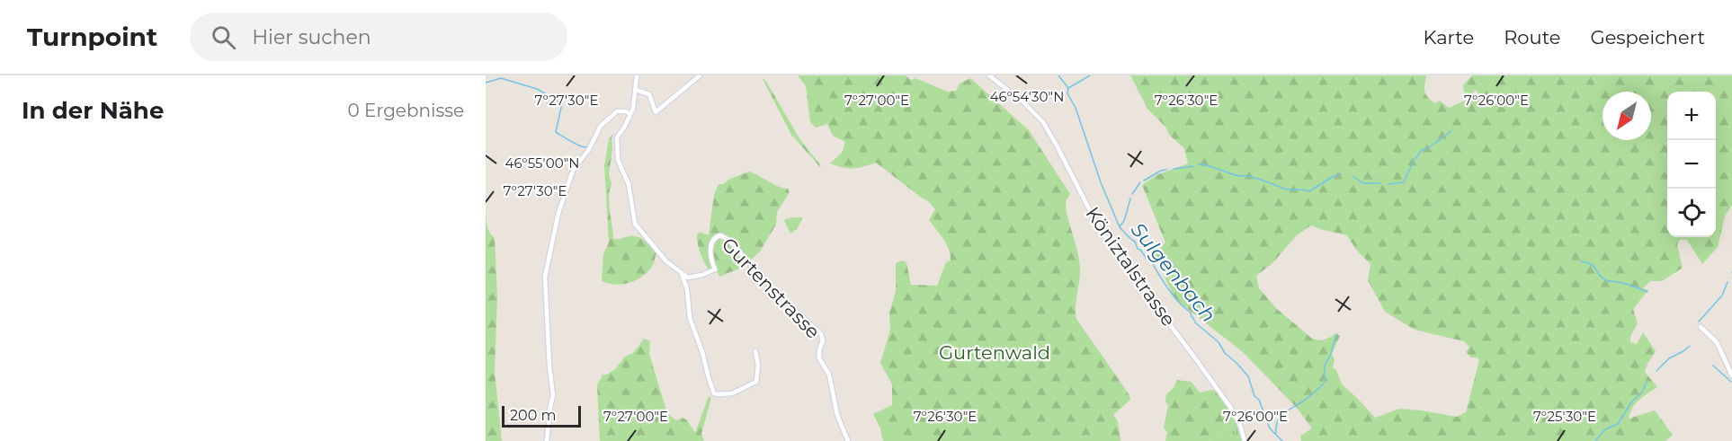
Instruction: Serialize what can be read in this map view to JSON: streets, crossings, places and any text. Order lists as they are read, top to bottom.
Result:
{
  "streets": {
    "street": ["Köniztalstrasse", "Gurtenstrasse"]
  },
  "water": ["Sulgenbach"],
  "parks": ["Gurtenwald"],
  "scale_bar": "200 m",
  "north": "bottom left",
  "page": {
    "header": "Turnpoint",
    "search": "Hier suchen",
    "nav": ["Karte", "Route", "Gespeichert"],
    "heading": ["In der Nähe", "0 Ergebnisse"],
    "map_buttons": ["+", "−"],
    "scale": "200 m"
  },
  "coordinates": [
    "46°54'30\"N",
    "7°27'30\"E",
    "7°27'00\"E",
    "7°26'30\"E",
    "7°26'00\"E",
    "46°55'00\"N",
    "7°25'30\"E"
  ]
}
